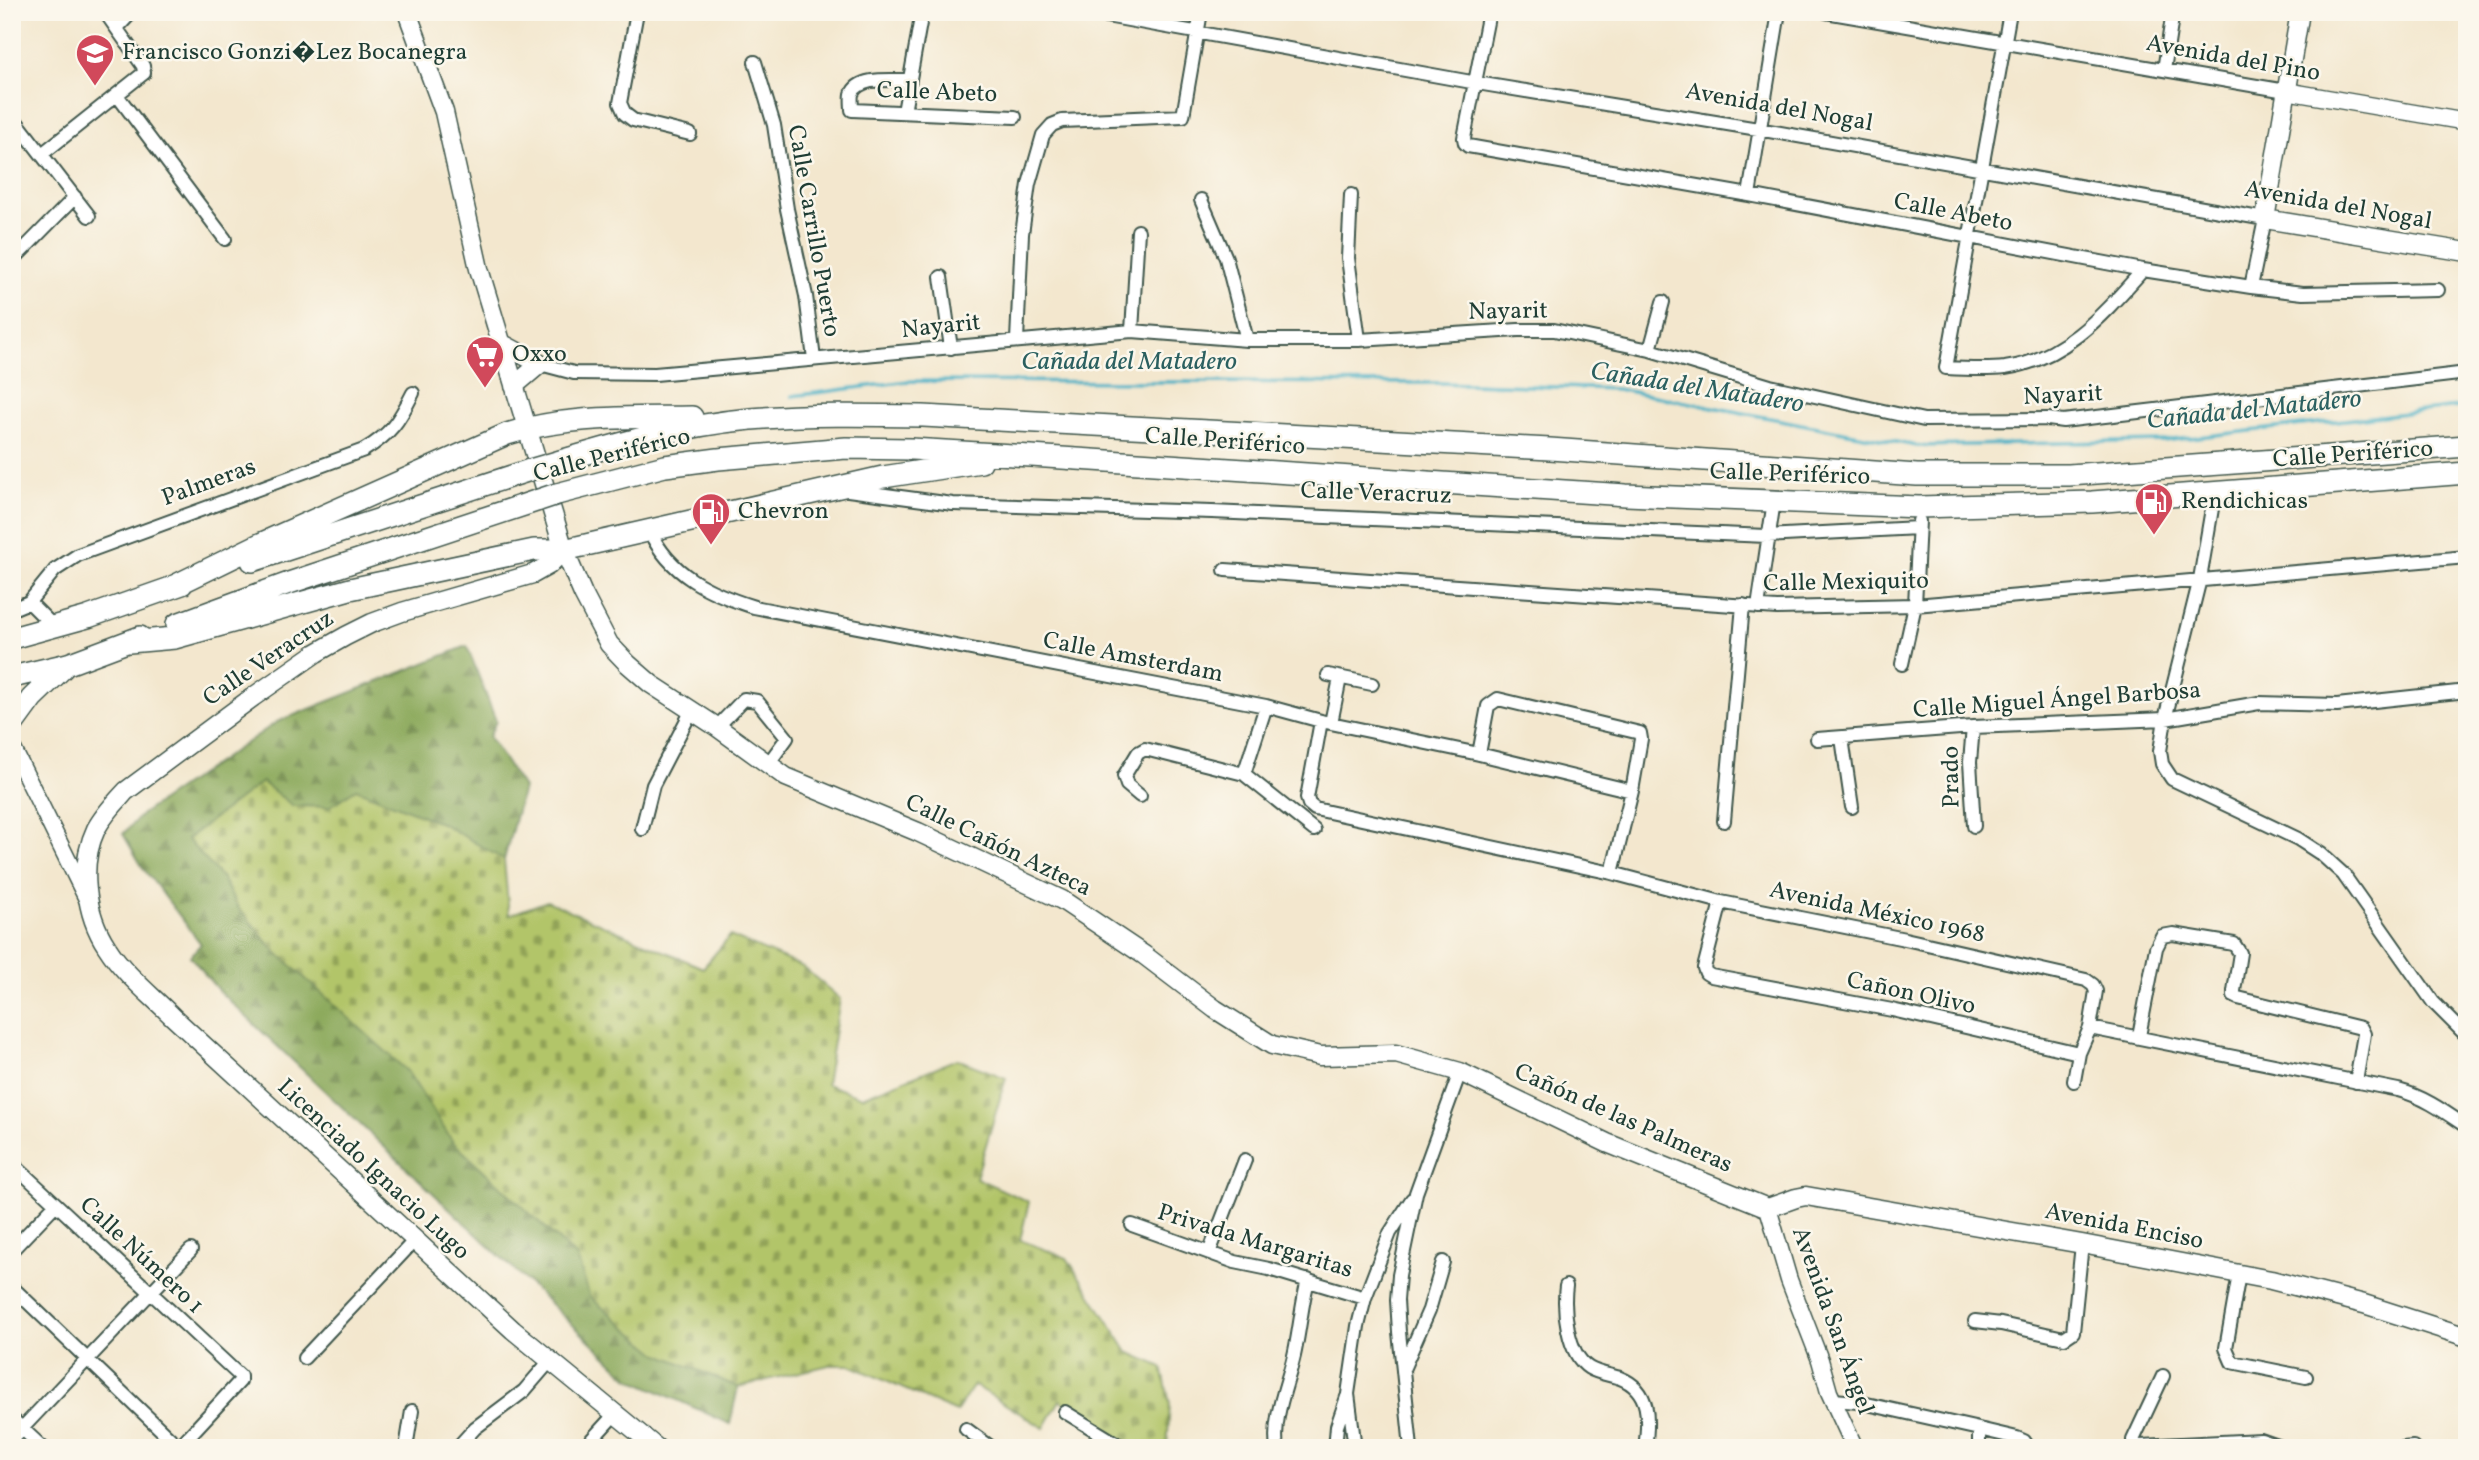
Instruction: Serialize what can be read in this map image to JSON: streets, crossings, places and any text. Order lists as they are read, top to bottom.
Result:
{
  "streets": {
    "highway": ["Calle Periférico"],
    "main road": [
      "Avenida del Nogal",
      "Calle Veracruz",
      "Calle Cañón Azteca",
      "Cañón de las Palmeras",
      "Licenciado Ignacio Lugo",
      "Avenida Enciso"
    ],
    "street": [
      "Avenida del Pino",
      "Calle Abeto",
      "Calle Carrillo Puerto",
      "Nayarit",
      "Palmeras",
      "Calle Mexiquito",
      "Calle Amsterdam",
      "Calle Miguel Ángel Barbosa",
      "Prado",
      "Avenida México 1968",
      "Cañon Olivo",
      "Privada Margaritas",
      "Calle Número 1",
      "Avenida San Ángel"
    ]
  },
  "crossings": [
    ["Calle Abeto", "Avenida del Nogal"],
    ["Calle Carrillo Puerto", "Nayarit"],
    ["Calle Periférico", "Calle Veracruz"],
    ["Calle Veracruz", "Calle Cañón Azteca"],
    ["Calle Veracruz", "Licenciado Ignacio Lugo"],
    ["Calle Amsterdam", "Avenida México 1968"],
    ["Calle Miguel Ángel Barbosa", "Prado"],
    ["Calle Cañón Azteca", "Cañón de las Palmeras"],
    ["Avenida México 1968", "Cañon Olivo"],
    ["Cañón de las Palmeras", "Avenida Enciso"],
    ["Cañón de las Palmeras", "Avenida San Ángel"],
    ["Avenida Enciso", "Avenida San Ángel"]
  ],
  "water": ["Cañada del Matadero"],
  "places": {
    "school or university": ["Francisco Gonzi�Lez Bocanegra"],
    "supermarket": ["Oxxo"],
    "fuel station": ["Rendichicas", "Chevron"]
  }
}
